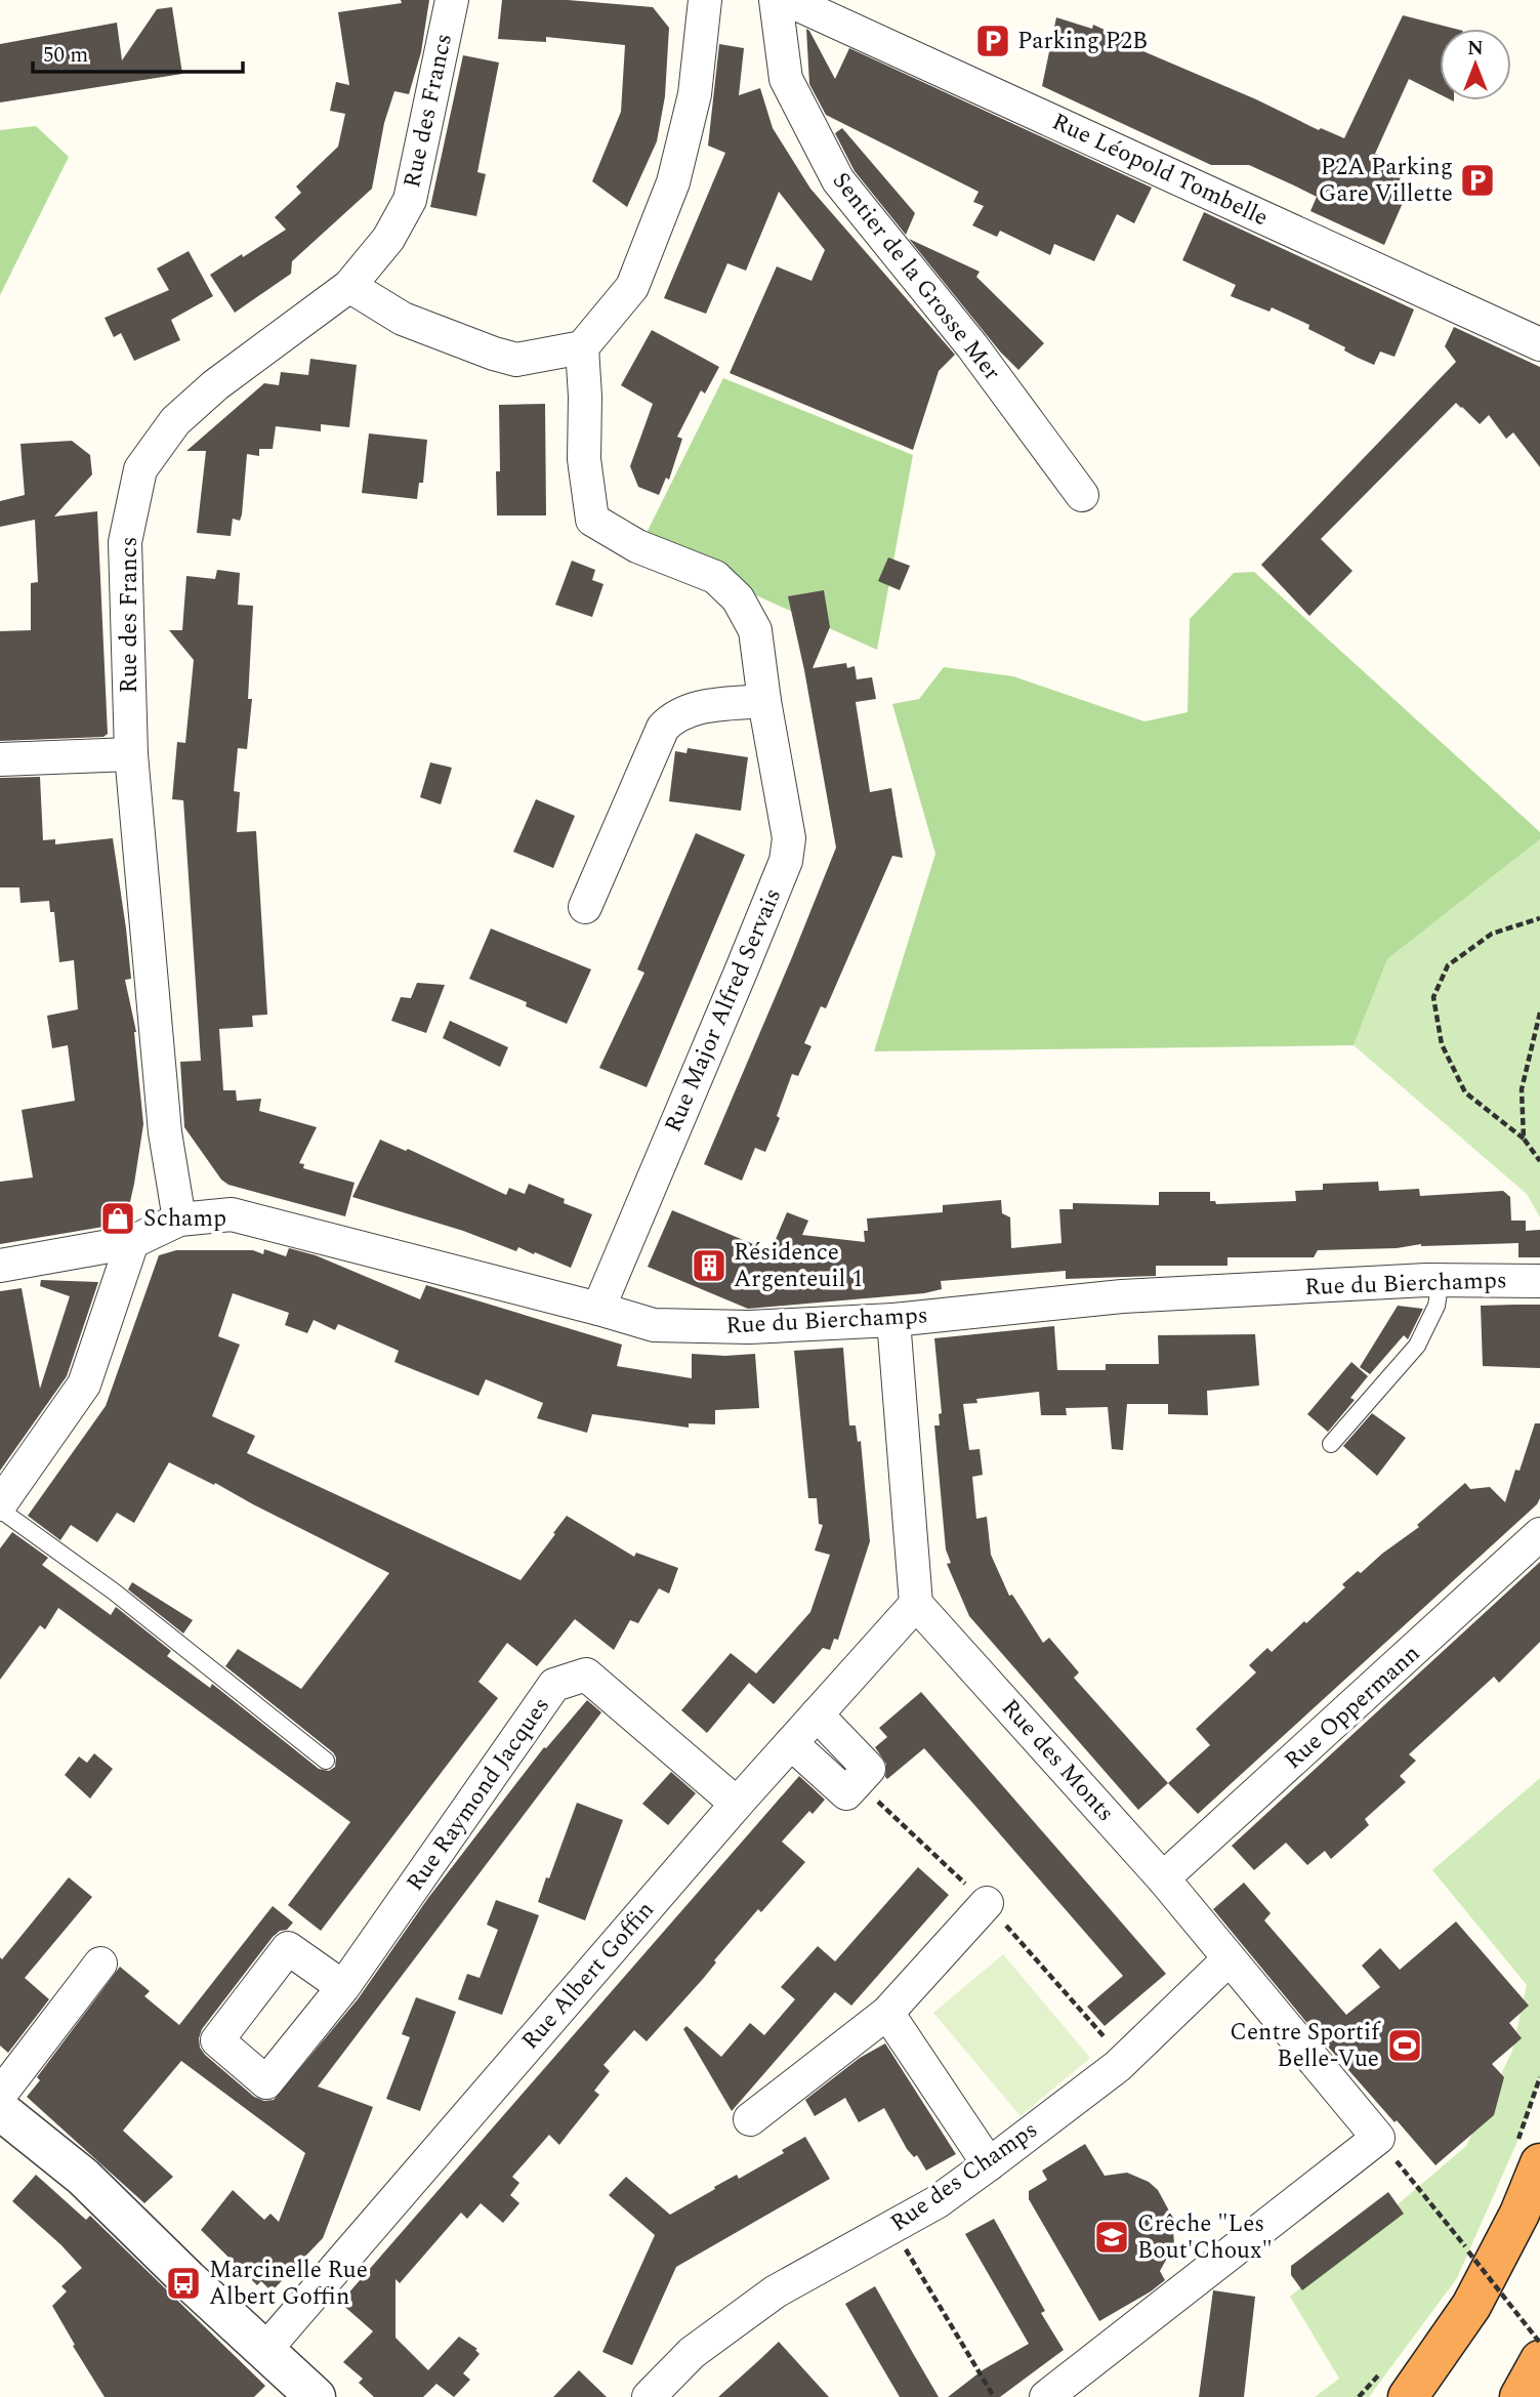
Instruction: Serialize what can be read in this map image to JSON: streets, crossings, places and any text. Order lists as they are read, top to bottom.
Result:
{
  "streets": {
    "street": [
      "Rue des Francs",
      "Rue Léopold Tombelle",
      "Sentier de la Grosse Mer",
      "Rue Major Alfred Servais",
      "Rue du Bierchamps",
      "Rue Oppermann",
      "Rue des Monts",
      "Rue Raymond Jacques",
      "Rue Albert Goffin",
      "Rue des Champs"
    ]
  },
  "crossings": [
    ["Rue des Francs", "Rue du Bierchamps"],
    ["Rue Major Alfred Servais", "Rue du Bierchamps"],
    ["Rue Oppermann", "Rue des Monts"],
    ["Rue des Monts", "Rue Albert Goffin"],
    ["Rue des Monts", "Rue des Champs"],
    ["Rue Raymond Jacques", "Rue Albert Goffin"]
  ],
  "places": {
    "parking": ["Parking P2B", "P2A Parking Gare Villette"],
    "shop": ["Schamp"],
    "building": ["Résidence Argenteuil 1"],
    "sports": ["Centre Sportif Belle-Vue"],
    "school or university": ["Crêche \"Les Bout'Choux\""],
    "bus stop": ["Marcinelle Rue Albert Goffin"]
  },
  "scale_bar": "50 m",
  "north": "top"
}
